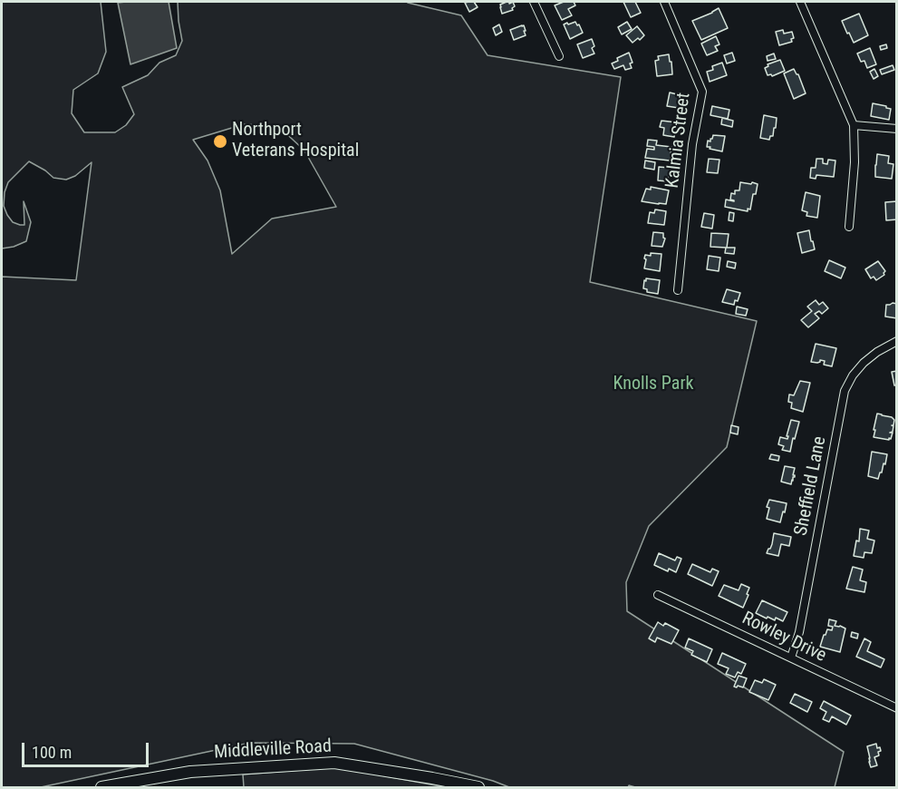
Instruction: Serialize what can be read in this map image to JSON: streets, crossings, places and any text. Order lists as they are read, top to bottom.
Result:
{
  "streets": {
    "street": [
      "Kalmia Street",
      "Sheffield Lane",
      "Rowley Drive",
      "Middleville Road"
    ]
  },
  "crossings": [
    ["Sheffield Lane", "Rowley Drive"]
  ],
  "parks": ["Knolls Park"],
  "places": ["Northport Veterans Hospital"],
  "scale_bar": "100 m"
}
